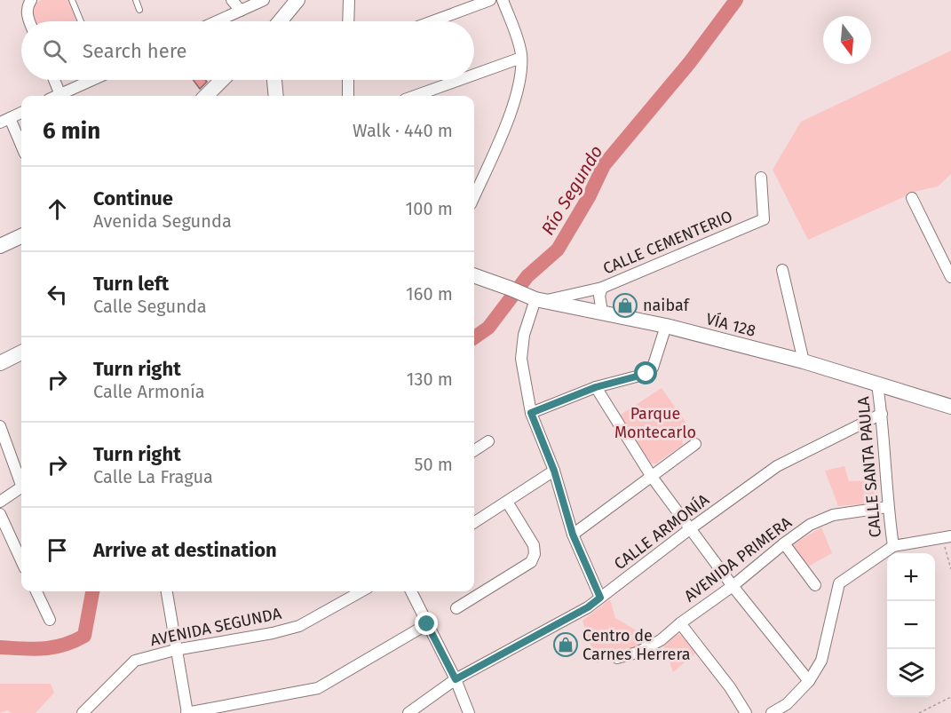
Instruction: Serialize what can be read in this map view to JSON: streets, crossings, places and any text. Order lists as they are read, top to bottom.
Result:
{
  "streets": {
    "main road": ["VÍA 128"],
    "street": [
      "CALLE CEMENTERIO",
      "CALLE SANTA PAULA",
      "CALLE ARMONÍA",
      "AVENIDA PRIMERA",
      "AVENIDA SEGUNDA"
    ]
  },
  "crossings": [
    ["CALLE CEMENTERIO", "VÍA 128"],
    ["VÍA 128", "CALLE SANTA PAULA"],
    ["CALLE SANTA PAULA", "CALLE ARMONÍA"],
    ["CALLE SANTA PAULA", "AVENIDA PRIMERA"]
  ],
  "water": ["Río Segundo"],
  "parks": ["Parque Montecarlo"],
  "places": {
    "shop": ["naibaf", "Centro de Carnes Herrera"]
  },
  "north": "bottom",
  "page": {
    "search": "Search here",
    "heading": ["6 min", "Walk · 440 m"],
    "list": [
      ["Continue", "Avenida Segunda", "100 m"],
      ["Turn left", "Calle Segunda", "160 m"],
      ["Turn right", "Calle Armonía", "130 m"],
      ["Turn right", "Calle La Fragua", "50 m"],
      "Arrive at destination"
    ],
    "map_buttons": ["+", "−"]
  }
}
